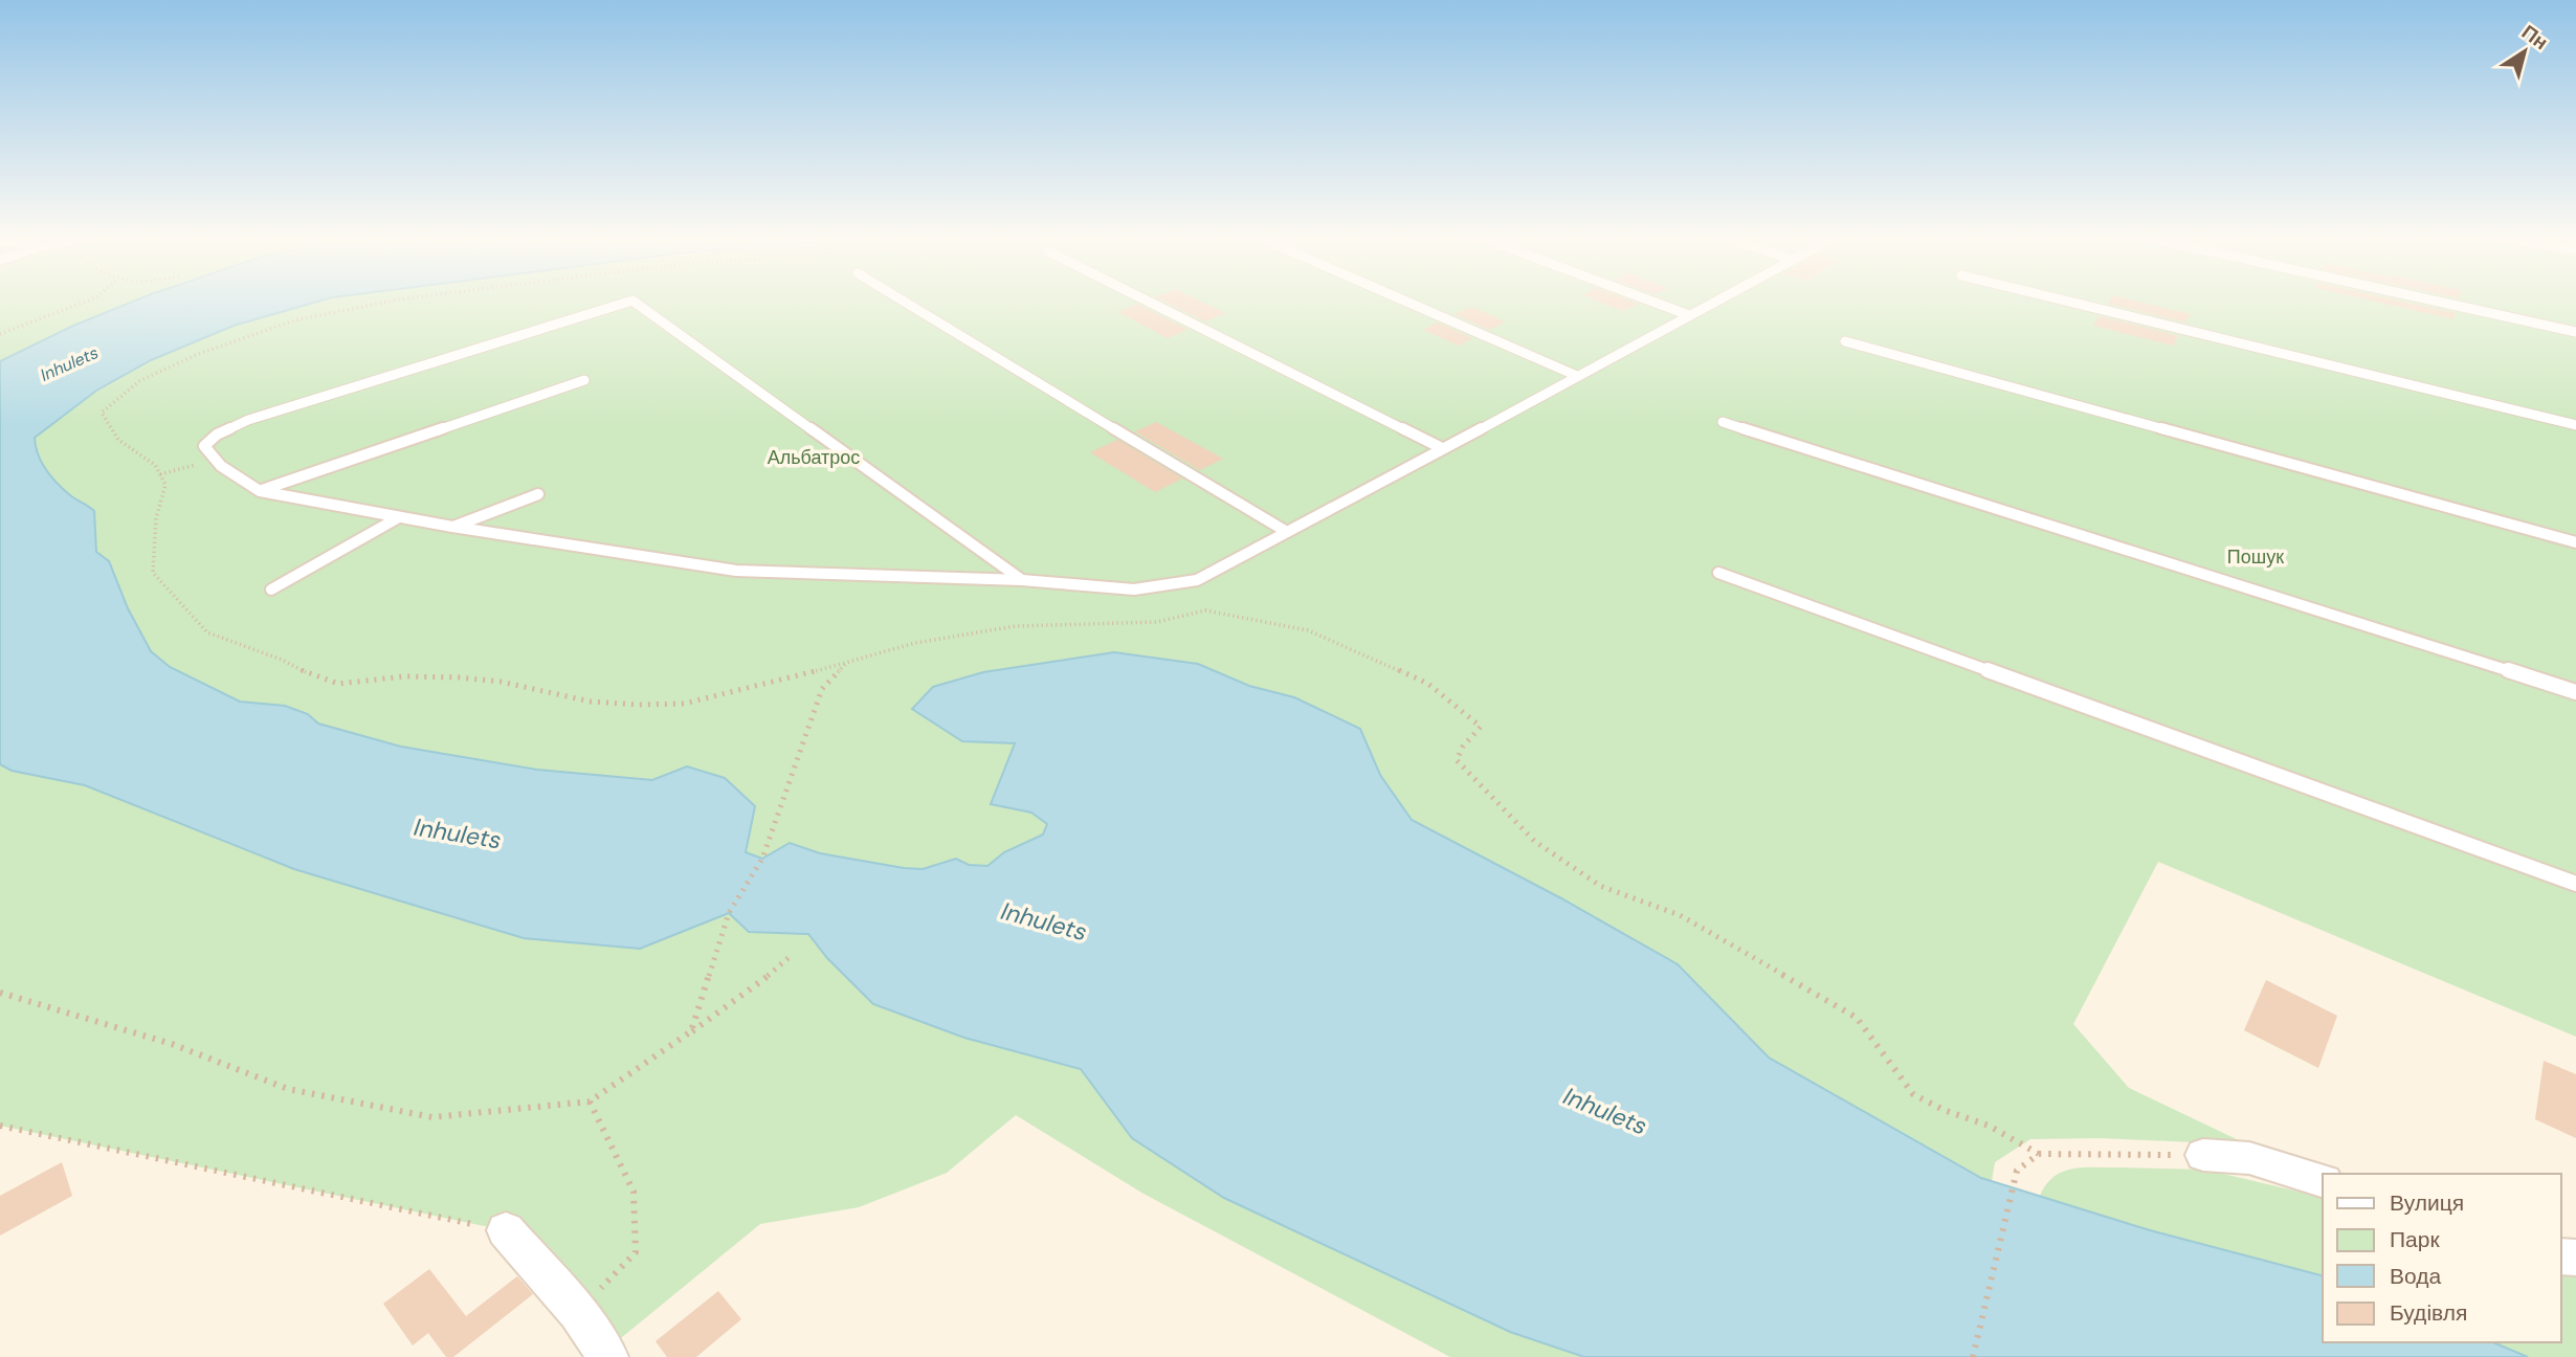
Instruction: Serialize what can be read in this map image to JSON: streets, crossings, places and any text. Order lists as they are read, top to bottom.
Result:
{
  "water": ["Inhulets"],
  "parks": ["Альбатрос", "Пошук"],
  "legend": [
    "Вулиця",
    "Парк",
    "Вода",
    "Будівля"
  ],
  "north": "top right"
}
